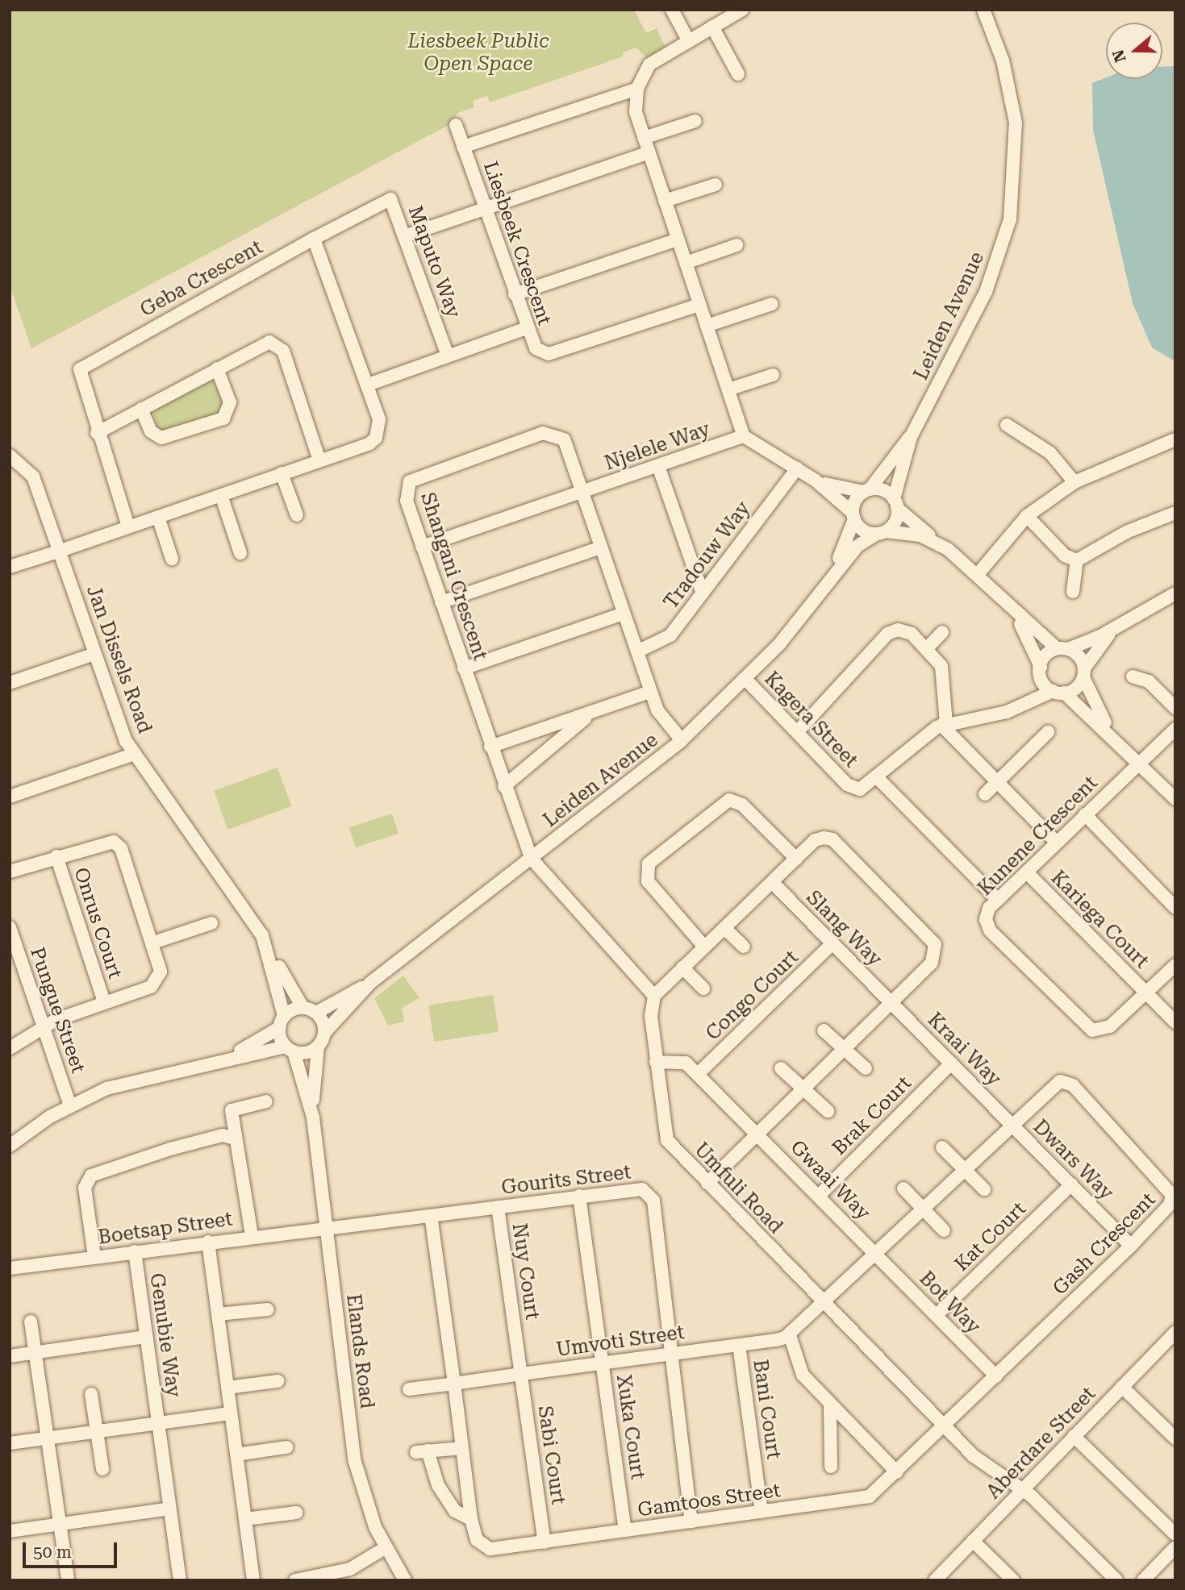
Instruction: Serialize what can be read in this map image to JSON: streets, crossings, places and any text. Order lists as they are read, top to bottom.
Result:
{
  "streets": {
    "street": [
      "Liesbeek Crescent",
      "Maputo Way",
      "Geba Crescent",
      "Leiden Avenue",
      "Njelele Way",
      "Tradouw Way",
      "Shangani Crescent",
      "Jan Dissels Road",
      "Kagera Street",
      "Kunene Crescent",
      "Kariega Court",
      "Onrus Court",
      "Slang Way",
      "Congo Court",
      "Pungue Street",
      "Kraai Way",
      "Brak Court",
      "Dwars Way",
      "Gourits Street",
      "Gwaai Way",
      "Umfuli Road",
      "Boetsap Street",
      "Kat Court",
      "Gash Crescent",
      "Nuy Court",
      "Bot Way",
      "Genubie Way",
      "Umvoti Street",
      "Elands Road",
      "Bani Court",
      "Xuka Court",
      "Aberdare Street",
      "Sabi Court",
      "Gamtoos Street"
    ]
  },
  "crossings": [
    ["Maputo Way", "Geba Crescent"],
    ["Leiden Avenue", "Shangani Crescent"],
    ["Leiden Avenue", "Jan Dissels Road"],
    ["Leiden Avenue", "Kagera Street"],
    ["Leiden Avenue", "Elands Road"],
    ["Njelele Way", "Shangani Crescent"],
    ["Tradouw Way", "Shangani Crescent"],
    ["Jan Dissels Road", "Elands Road"],
    ["Kunene Crescent", "Kariega Court"],
    ["Slang Way", "Congo Court"],
    ["Slang Way", "Kraai Way"],
    ["Congo Court", "Gwaai Way"],
    ["Kraai Way", "Brak Court"],
    ["Kraai Way", "Dwars Way"],
    ["Kraai Way", "Gash Crescent"],
    ["Brak Court", "Gwaai Way"],
    ["Dwars Way", "Kat Court"],
    ["Dwars Way", "Gash Crescent"],
    ["Gourits Street", "Boetsap Street"],
    ["Gourits Street", "Nuy Court"],
    ["Gourits Street", "Umvoti Street"],
    ["Gourits Street", "Elands Road"],
    ["Gourits Street", "Xuka Court"],
    ["Gourits Street", "Gamtoos Street"],
    ["Gwaai Way", "Umfuli Road"],
    ["Gwaai Way", "Gash Crescent"],
    ["Gwaai Way", "Bot Way"],
    ["Umfuli Road", "Gash Crescent"],
    ["Umfuli Road", "Aberdare Street"],
    ["Umfuli Road", "Gamtoos Street"],
    ["Boetsap Street", "Genubie Way"],
    ["Boetsap Street", "Elands Road"],
    ["Kat Court", "Bot Way"],
    ["Gash Crescent", "Bot Way"],
    ["Gash Crescent", "Gamtoos Street"],
    ["Nuy Court", "Umvoti Street"],
    ["Nuy Court", "Sabi Court"],
    ["Umvoti Street", "Bani Court"],
    ["Umvoti Street", "Xuka Court"],
    ["Umvoti Street", "Sabi Court"],
    ["Umvoti Street", "Gamtoos Street"],
    ["Bani Court", "Gamtoos Street"],
    ["Xuka Court", "Gamtoos Street"],
    ["Sabi Court", "Gamtoos Street"]
  ],
  "parks": ["Liesbeek Public Open Space"],
  "scale_bar": "50 m",
  "north": "left"
}
